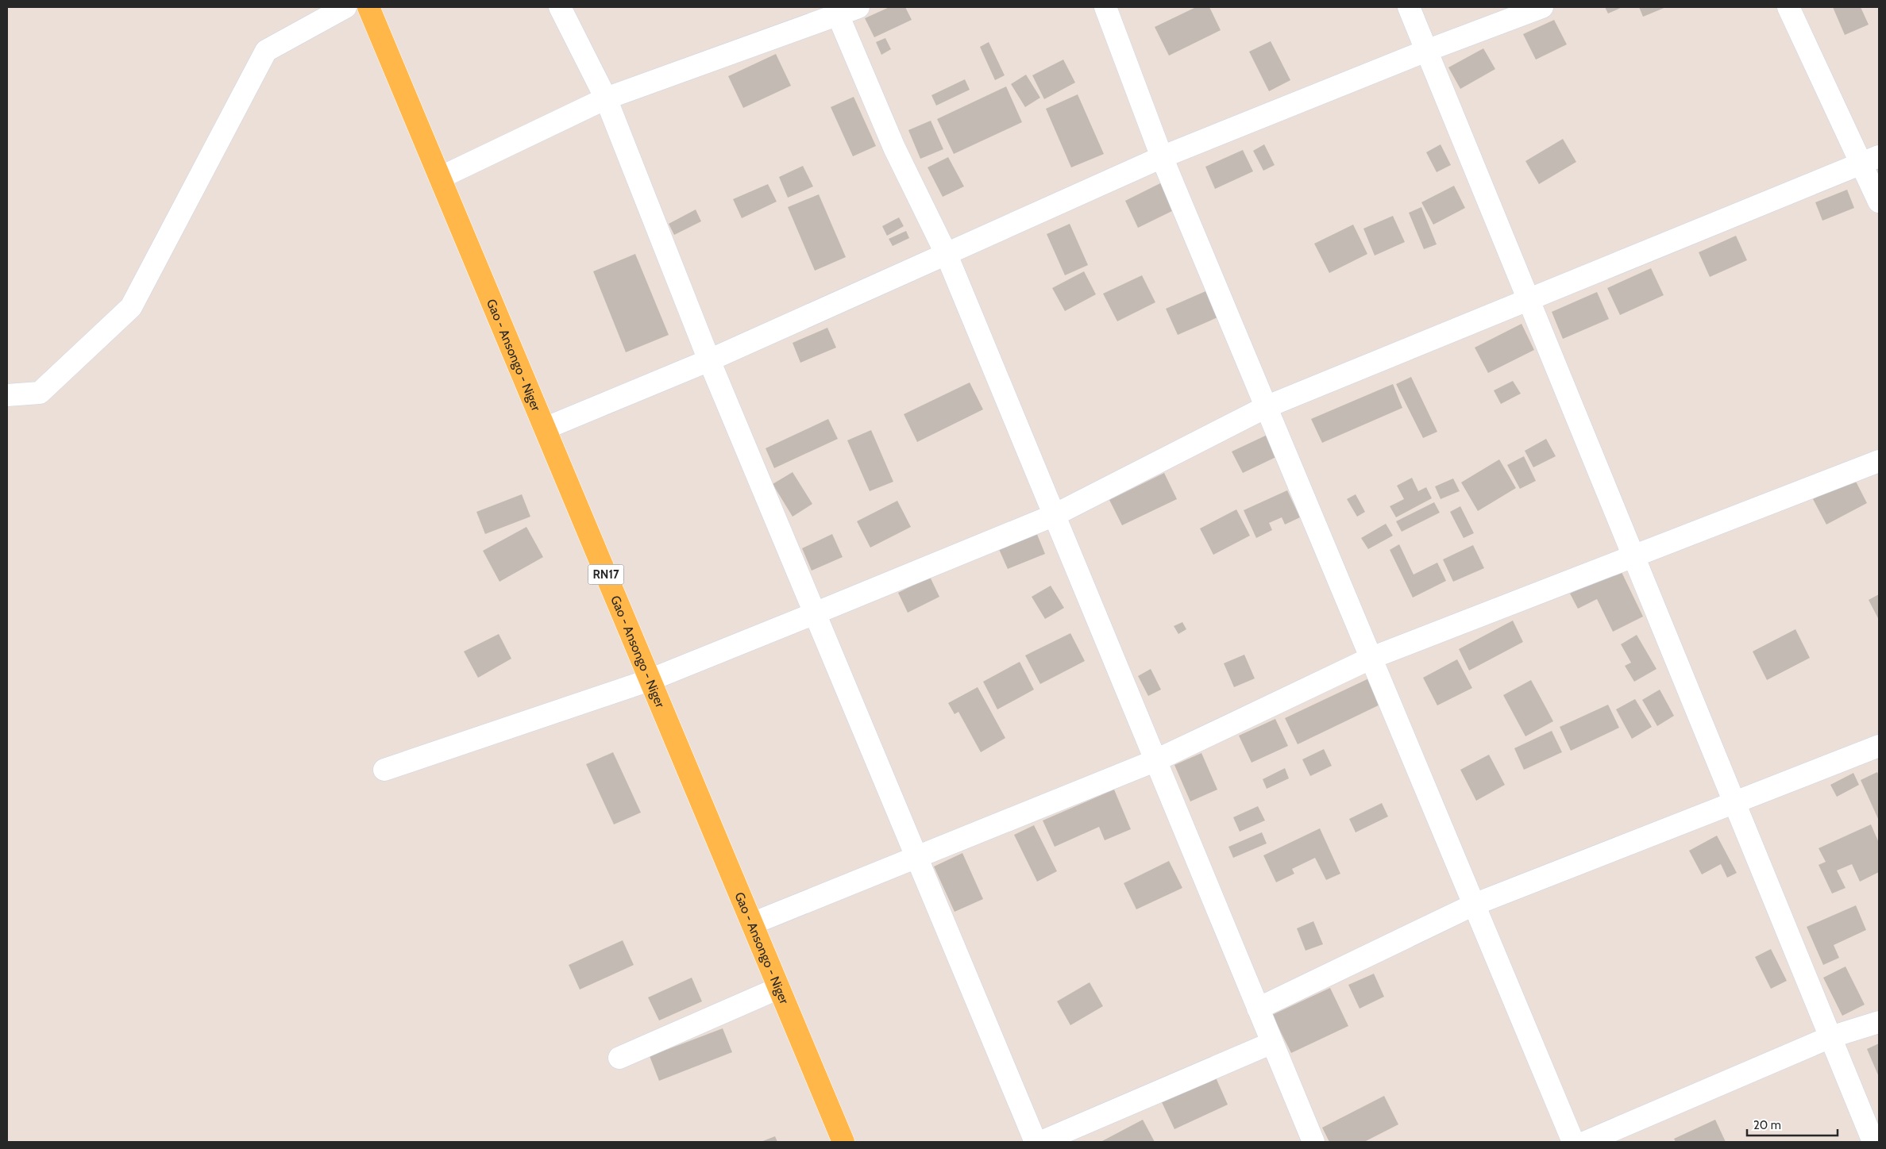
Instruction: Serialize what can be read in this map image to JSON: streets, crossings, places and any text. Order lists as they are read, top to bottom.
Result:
{
  "streets": {
    "main road": ["Gao - Ansongo - Niger", "RN17"]
  },
  "scale_bar": "20 m"
}
